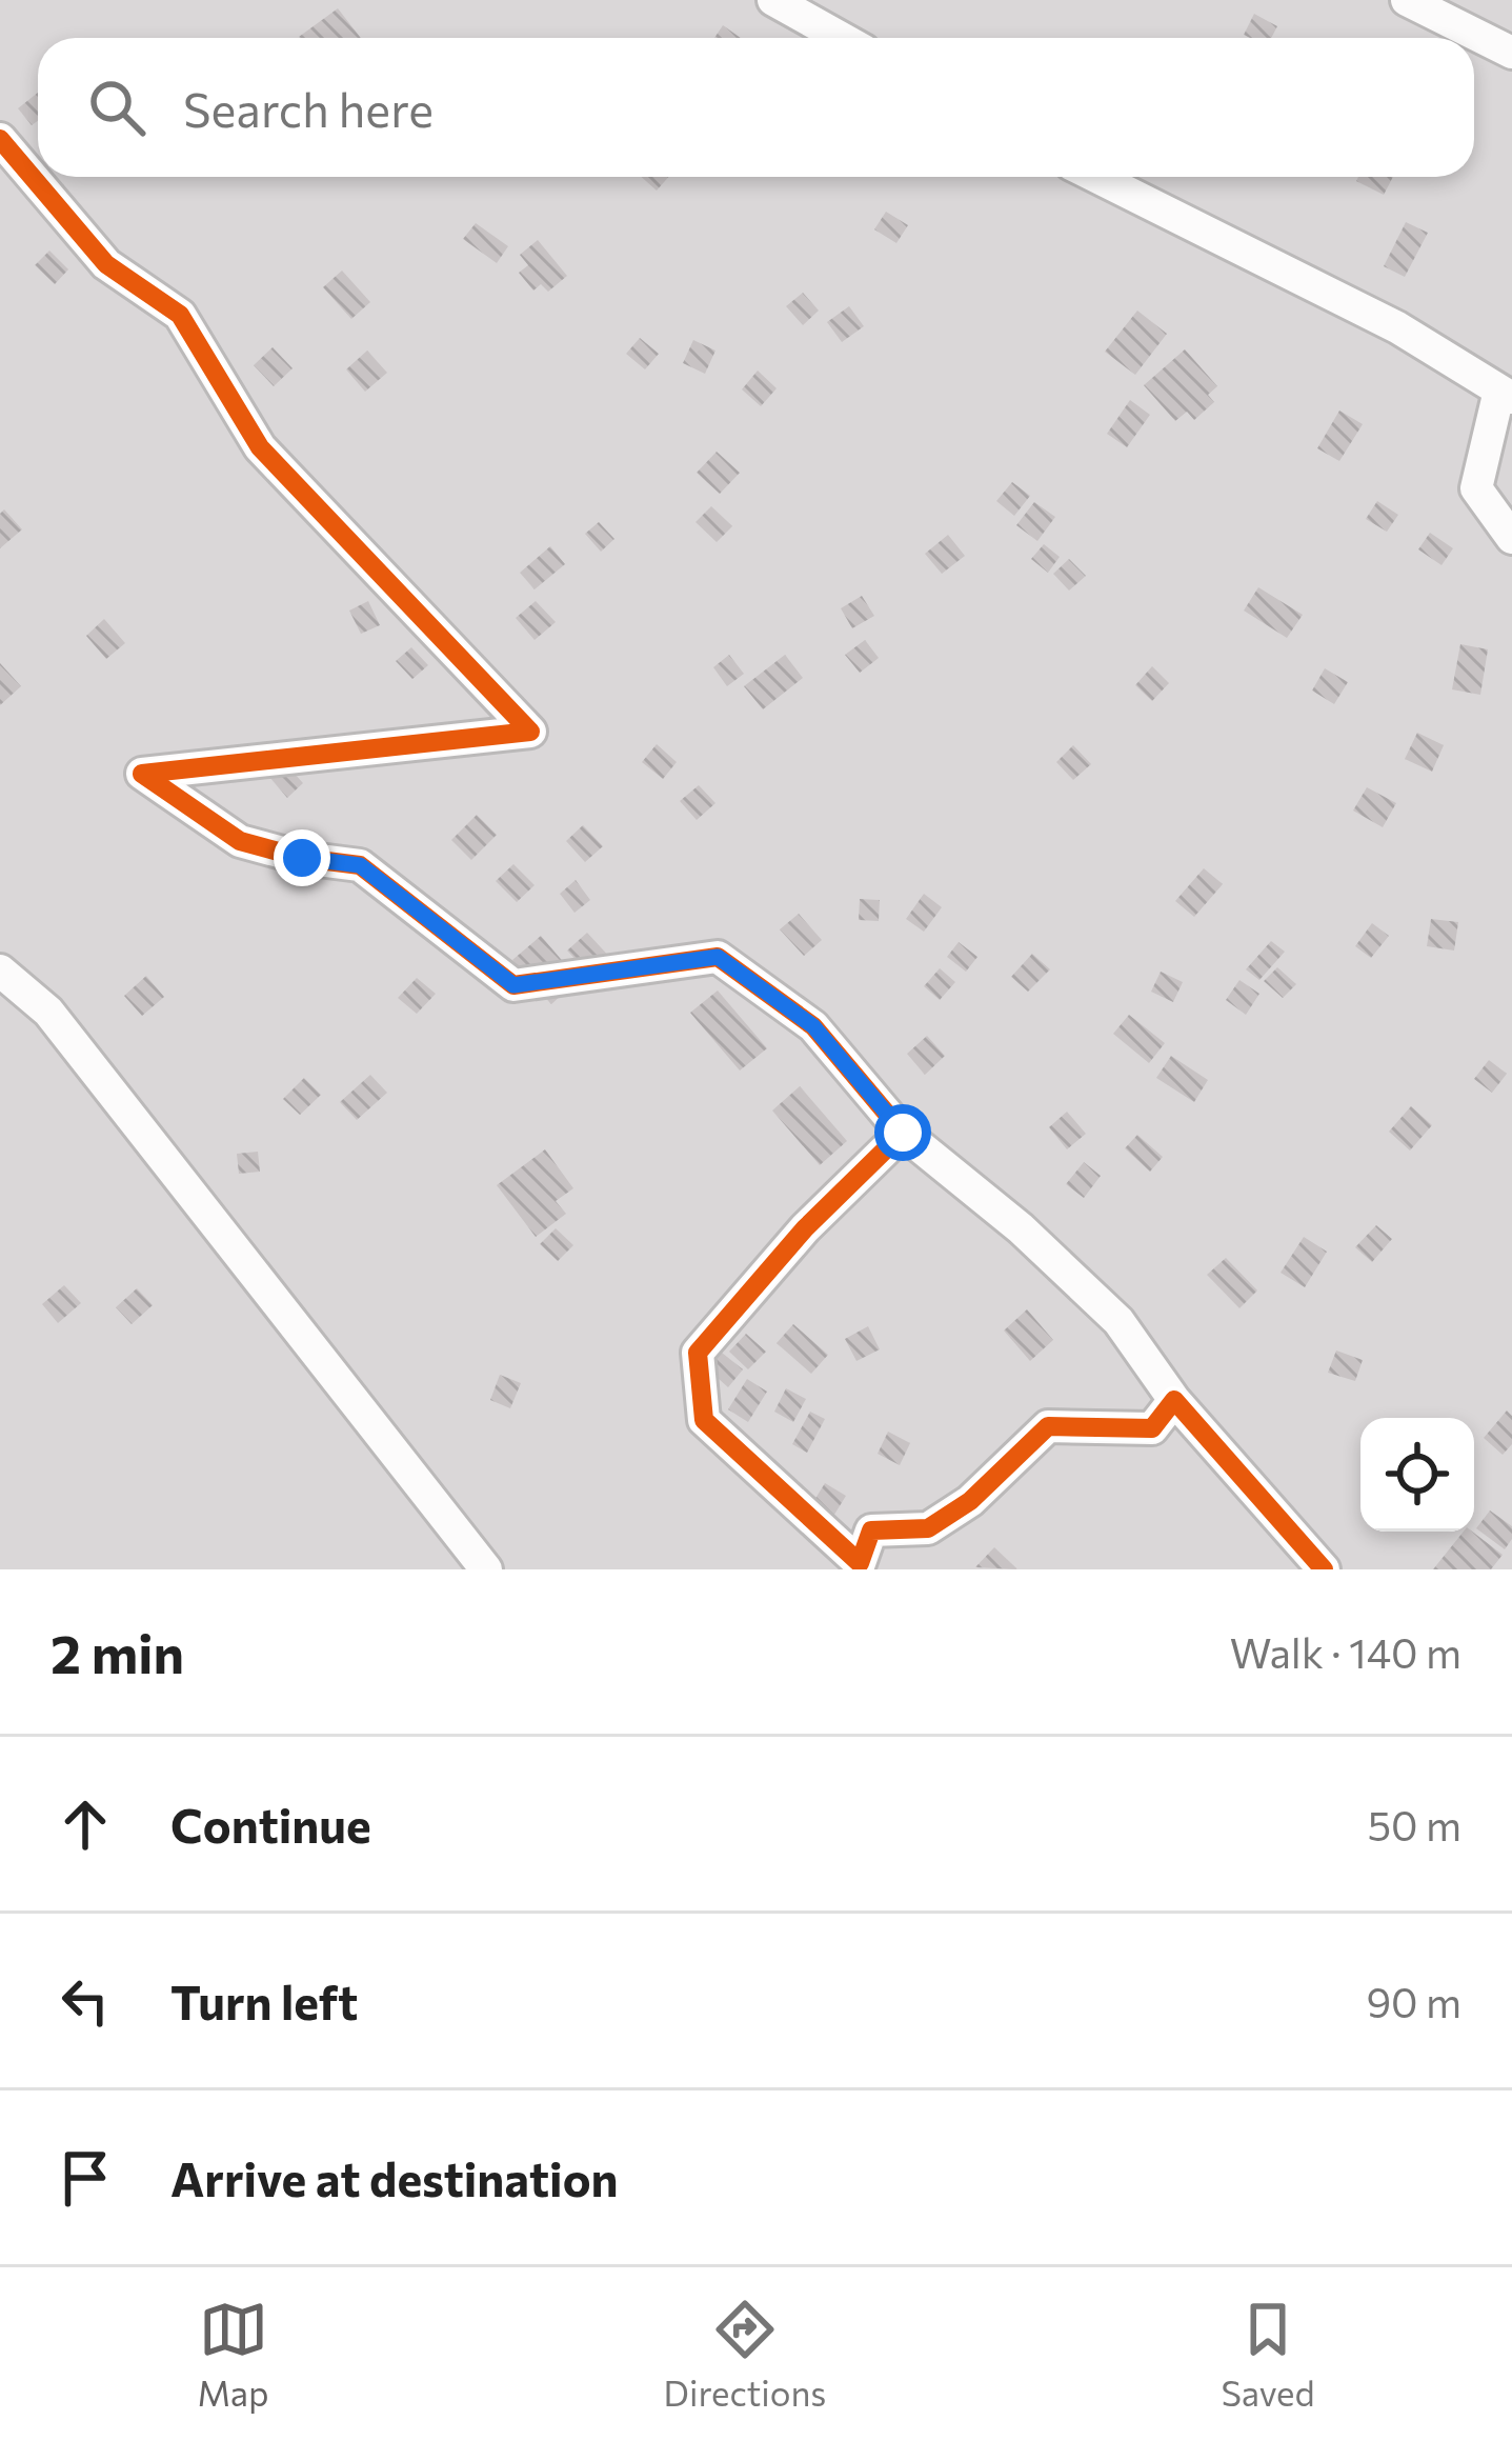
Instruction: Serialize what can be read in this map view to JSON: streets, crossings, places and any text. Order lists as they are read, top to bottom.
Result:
{
  "page": {
    "search": "Search here",
    "heading": ["2 min", "Walk · 140 m"],
    "list": [
      ["Continue", "50 m"],
      ["Turn left", "90 m"],
      "Arrive at destination"
    ],
    "nav": ["Map", "Directions", "Saved"]
  }
}
